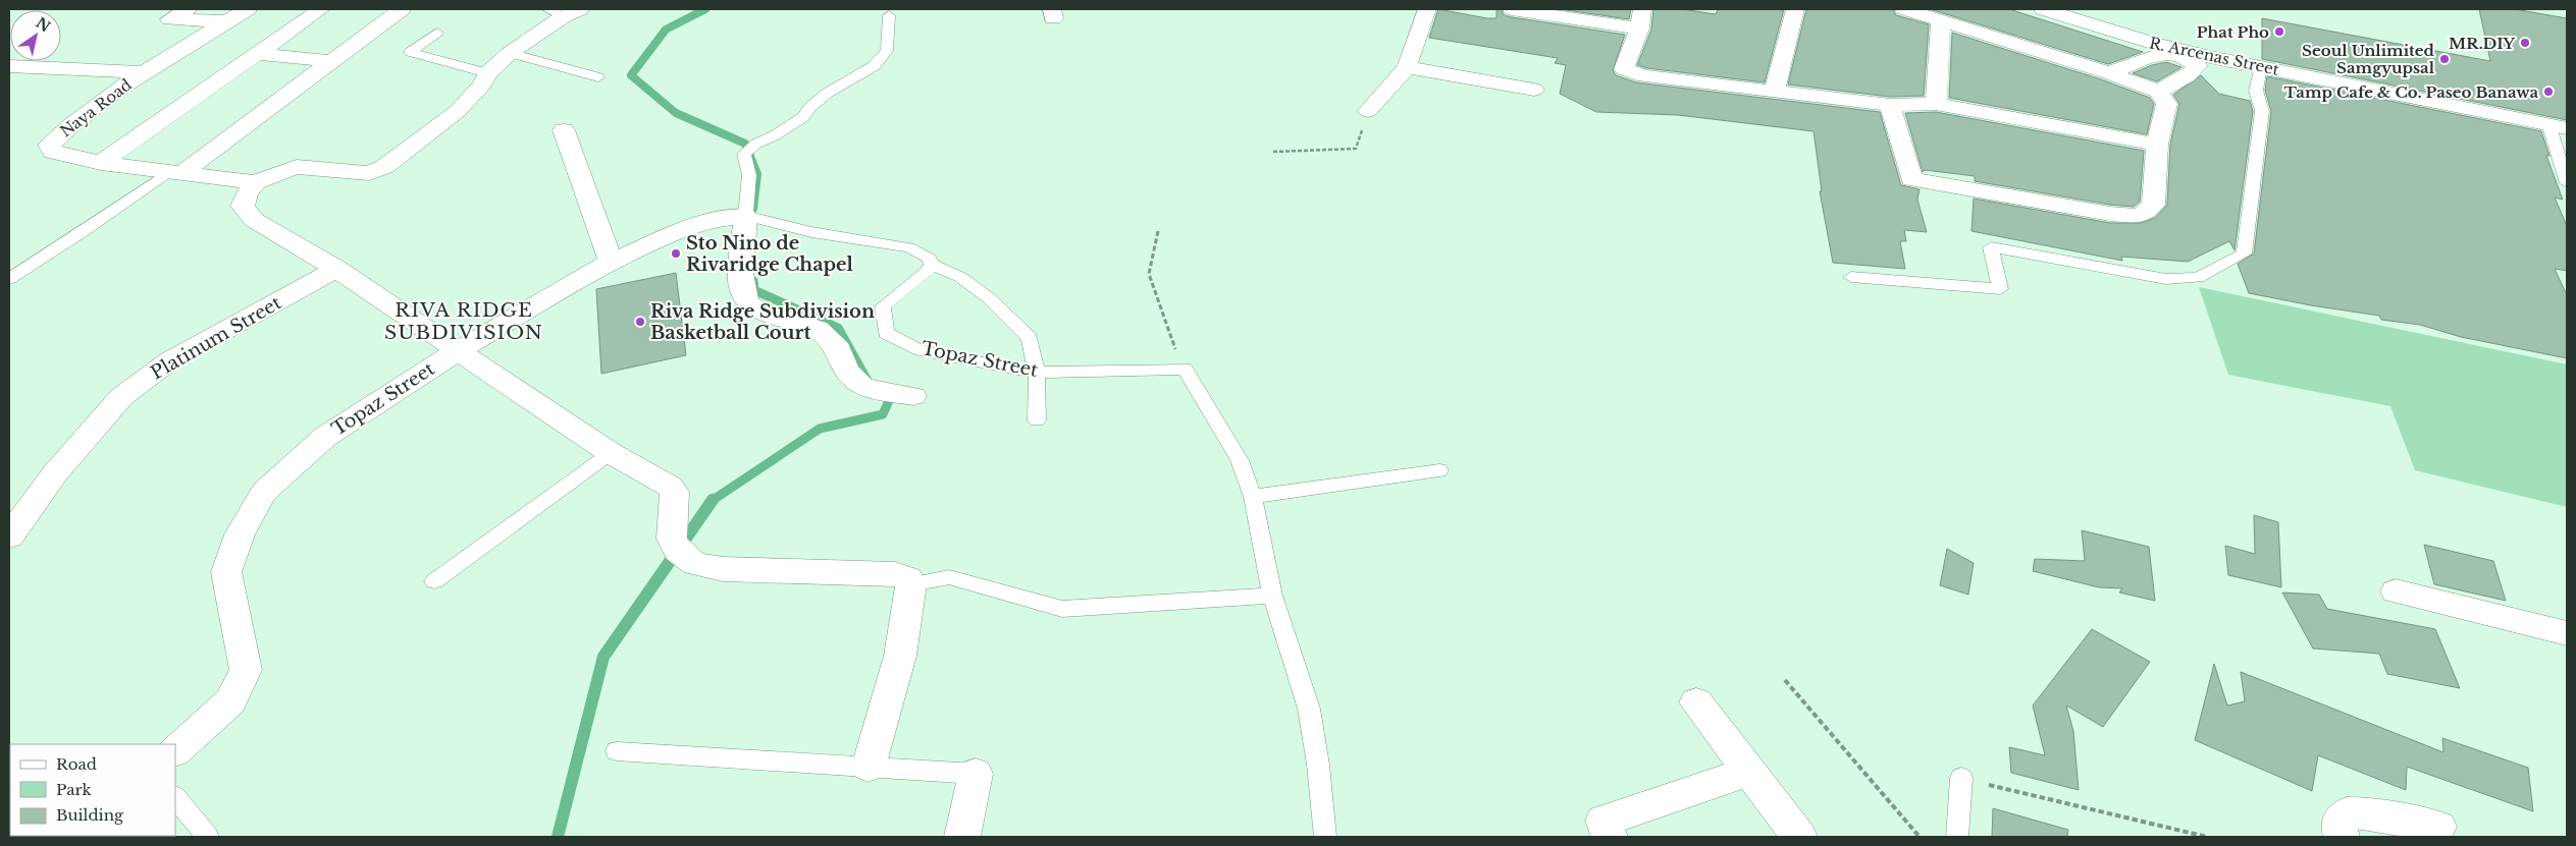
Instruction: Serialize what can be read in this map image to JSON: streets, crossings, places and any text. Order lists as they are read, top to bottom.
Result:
{
  "streets": {
    "street": [
      "R. Arcenas Street",
      "Naya Road",
      "Platinum Street",
      "Topaz Street"
    ]
  },
  "districts": ["RIVA RIDGE SUBDIVISION"],
  "places": [
    "Phat Pho",
    "MR.DIY",
    "Seoul Unlimited Samgyupsal",
    "Tamp Cafe & Co. Paseo Banawa",
    "Sto Nino de Rivaridge Chapel",
    "Riva Ridge Subdivision Basketball Court"
  ],
  "legend": ["Road", "Park", "Building"],
  "north": "top right"
}
